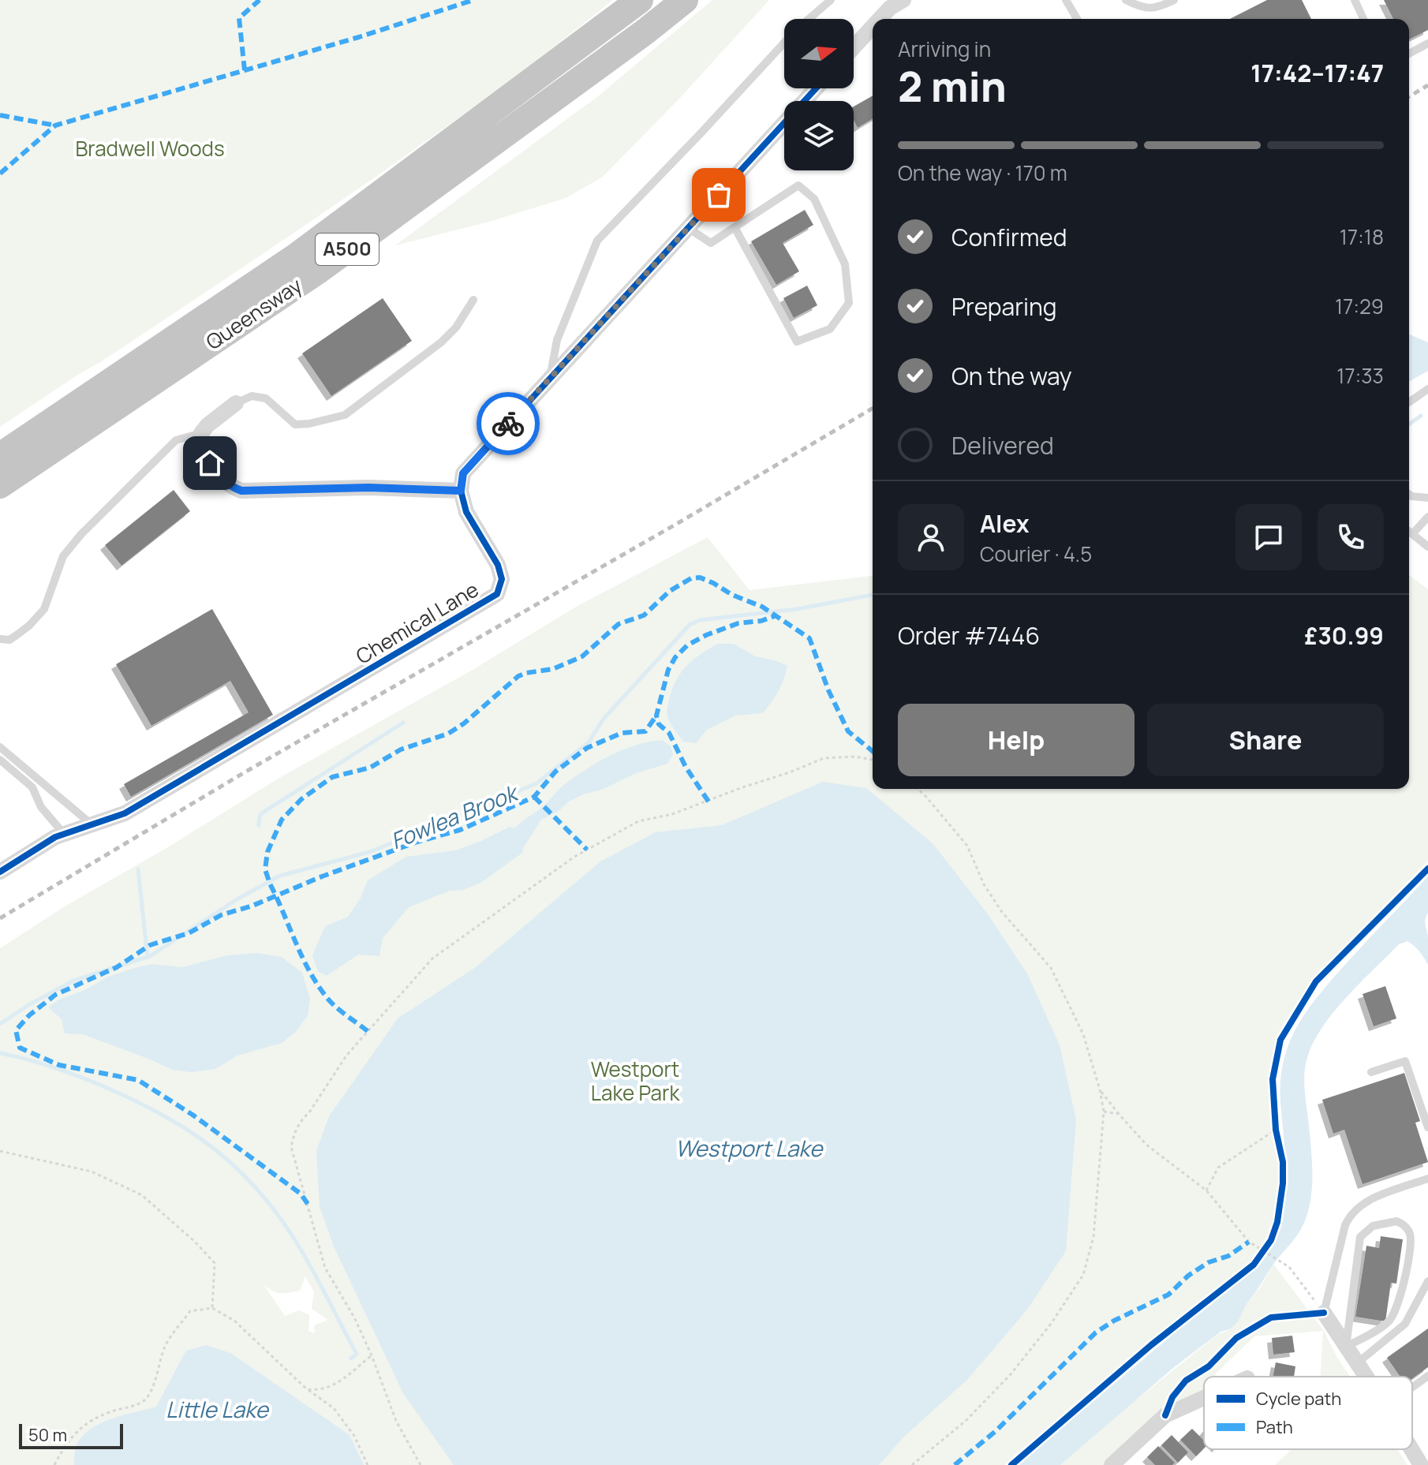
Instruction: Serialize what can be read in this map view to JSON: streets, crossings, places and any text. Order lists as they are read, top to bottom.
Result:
{
  "streets": {
    "highway": ["A500", "Queensway"],
    "street": ["Chemical Lane"]
  },
  "water": ["Fowlea Brook", "Westport Lake", "Little Lake"],
  "parks": ["Bradwell Woods", "Westport Lake Park"],
  "legend": ["Cycle path", "Path"],
  "scale_bar": "50 m",
  "north": "right",
  "page": {
    "heading": ["2 min", "Arriving in", "17:42–17:47"],
    "panel": [
      "Alex",
      "Courier · 4.5",
      "Order #7446",
      "£30.99"
    ],
    "bar": "On the way · 170 m",
    "list": [
      ["Confirmed", "17:18"],
      ["Preparing", "17:29"],
      ["On the way", "17:33"],
      "Delivered"
    ],
    "buttons": ["Help", "Share"],
    "scale": "50 m"
  }
}
